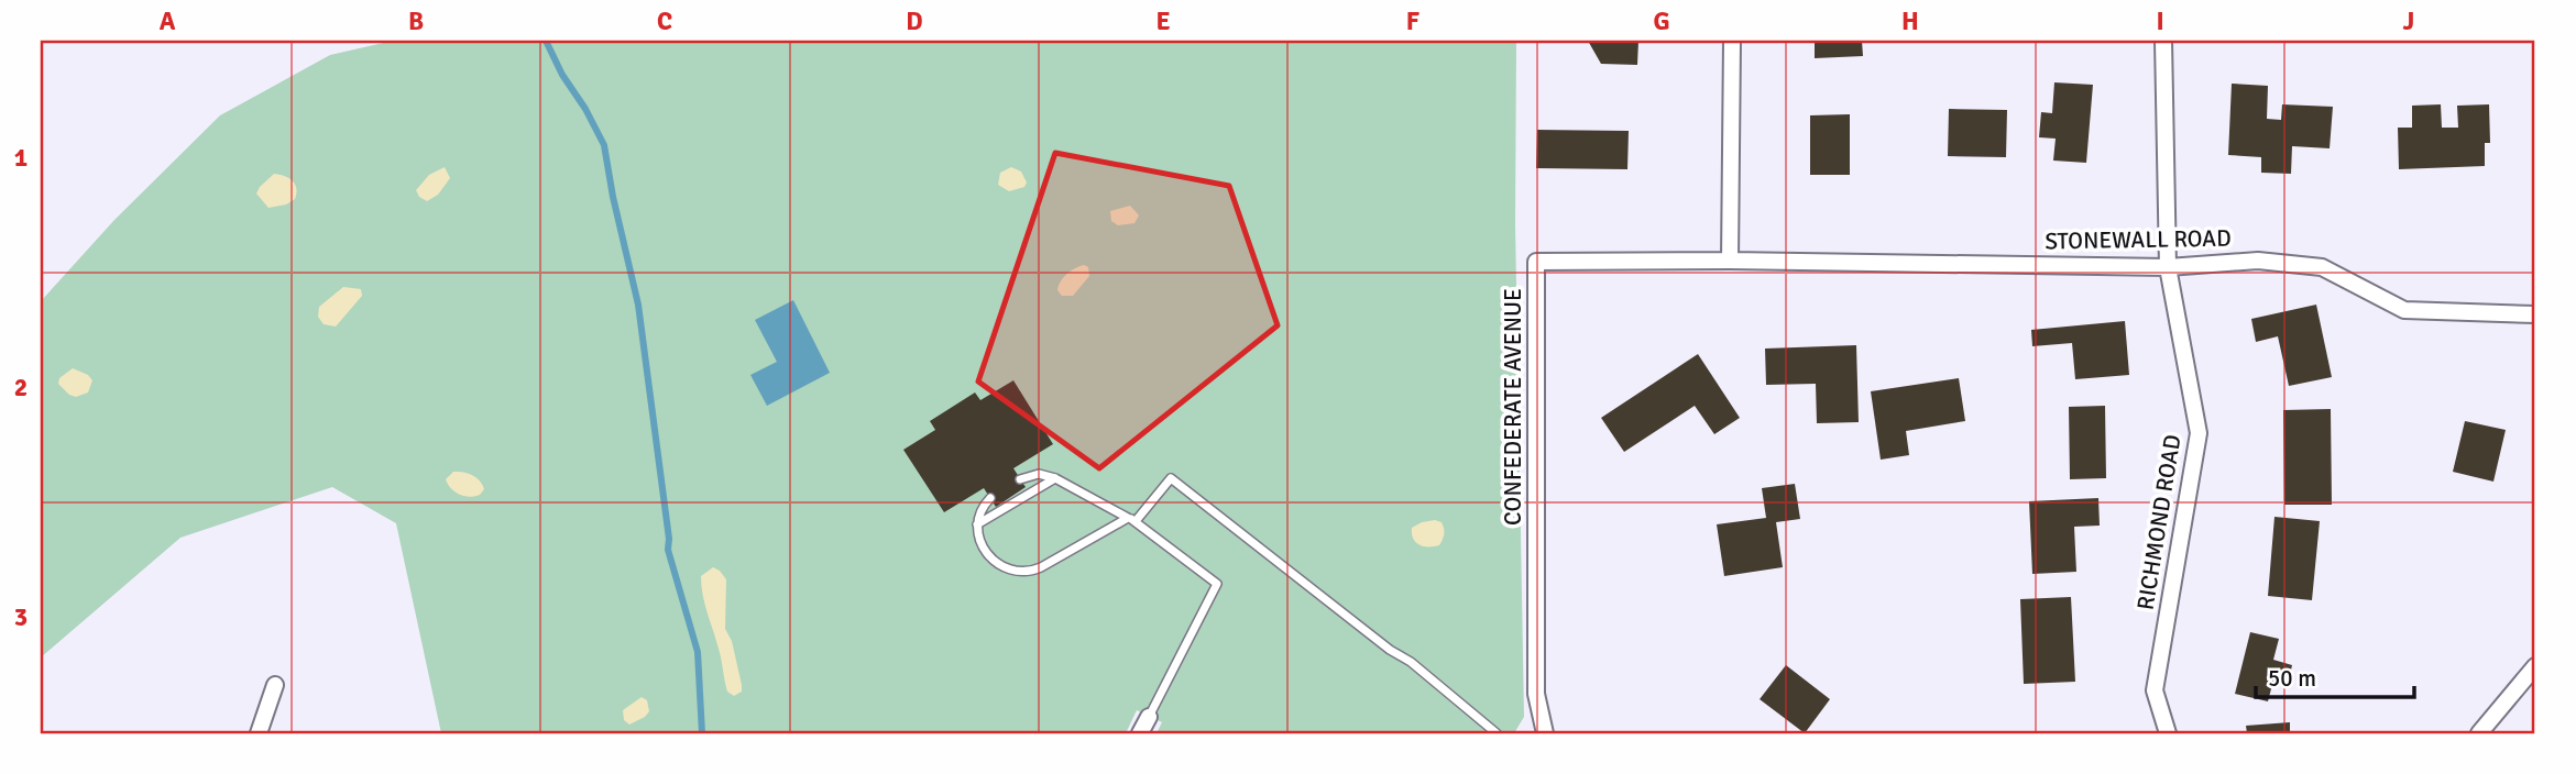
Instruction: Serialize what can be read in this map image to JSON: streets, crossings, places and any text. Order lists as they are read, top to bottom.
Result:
{
  "streets": {
    "street": ["STONEWALL ROAD", "CONFEDERATE AVENUE", "RICHMOND ROAD"]
  },
  "crossings": [
    ["STONEWALL ROAD", "CONFEDERATE AVENUE"],
    ["STONEWALL ROAD", "RICHMOND ROAD"]
  ],
  "scale_bar": "50 m",
  "grid": {
    "columns": [
      "A",
      "B",
      "C",
      "D",
      "E",
      "F",
      "G",
      "H",
      "I",
      "J"
    ],
    "rows": ["1", "2", "3"]
  }
}
